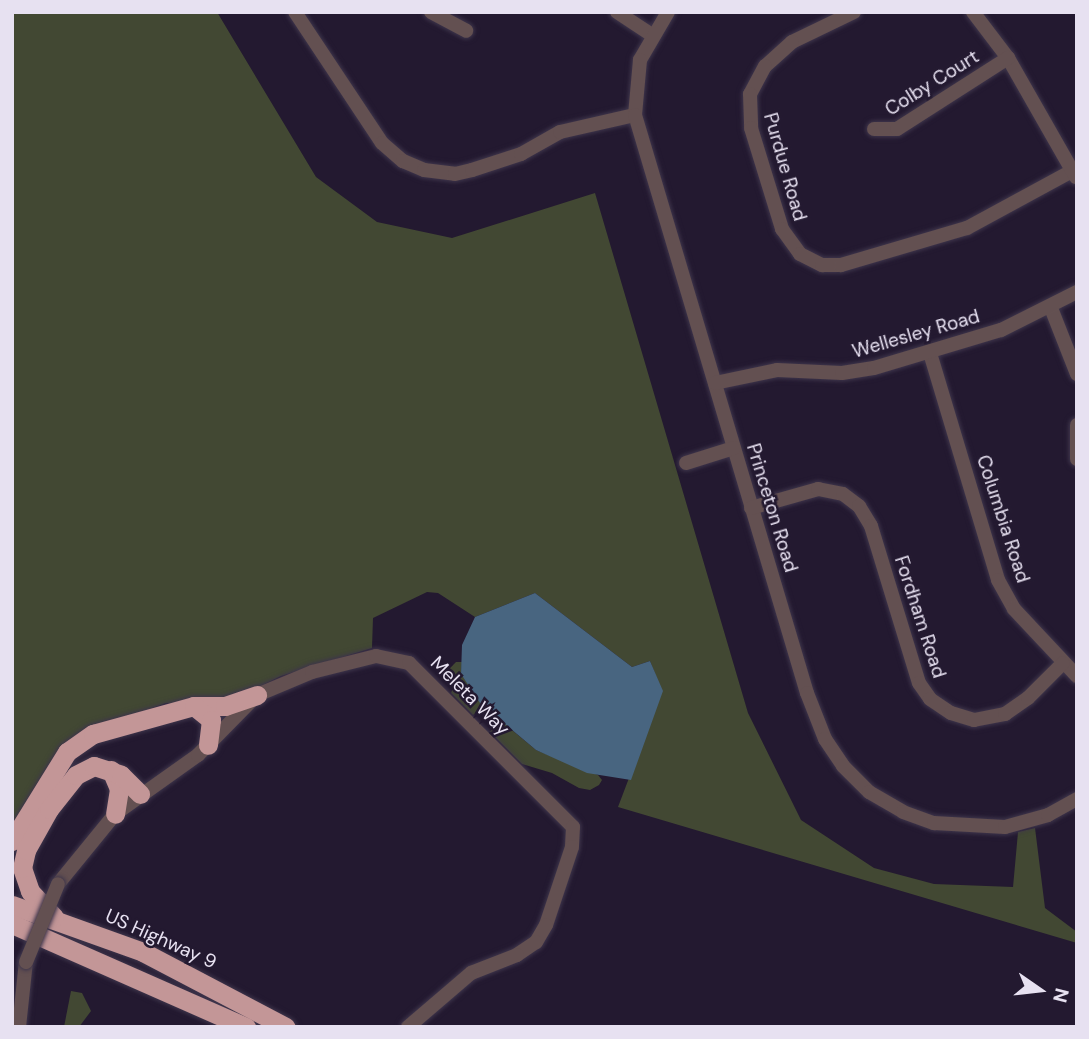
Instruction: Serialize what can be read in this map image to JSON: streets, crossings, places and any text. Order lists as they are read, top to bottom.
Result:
{
  "streets": {
    "highway": ["US Highway 9"],
    "street": [
      "Colby Court",
      "Purdue Road",
      "Wellesley Road",
      "Princeton Road",
      "Columbia Road",
      "Fordham Road",
      "Meleta Way"
    ]
  },
  "crossings": [
    ["Wellesley Road", "Princeton Road"],
    ["Wellesley Road", "Columbia Road"],
    ["Princeton Road", "Fordham Road"],
    ["Columbia Road", "Fordham Road"]
  ],
  "north": "right"
}
